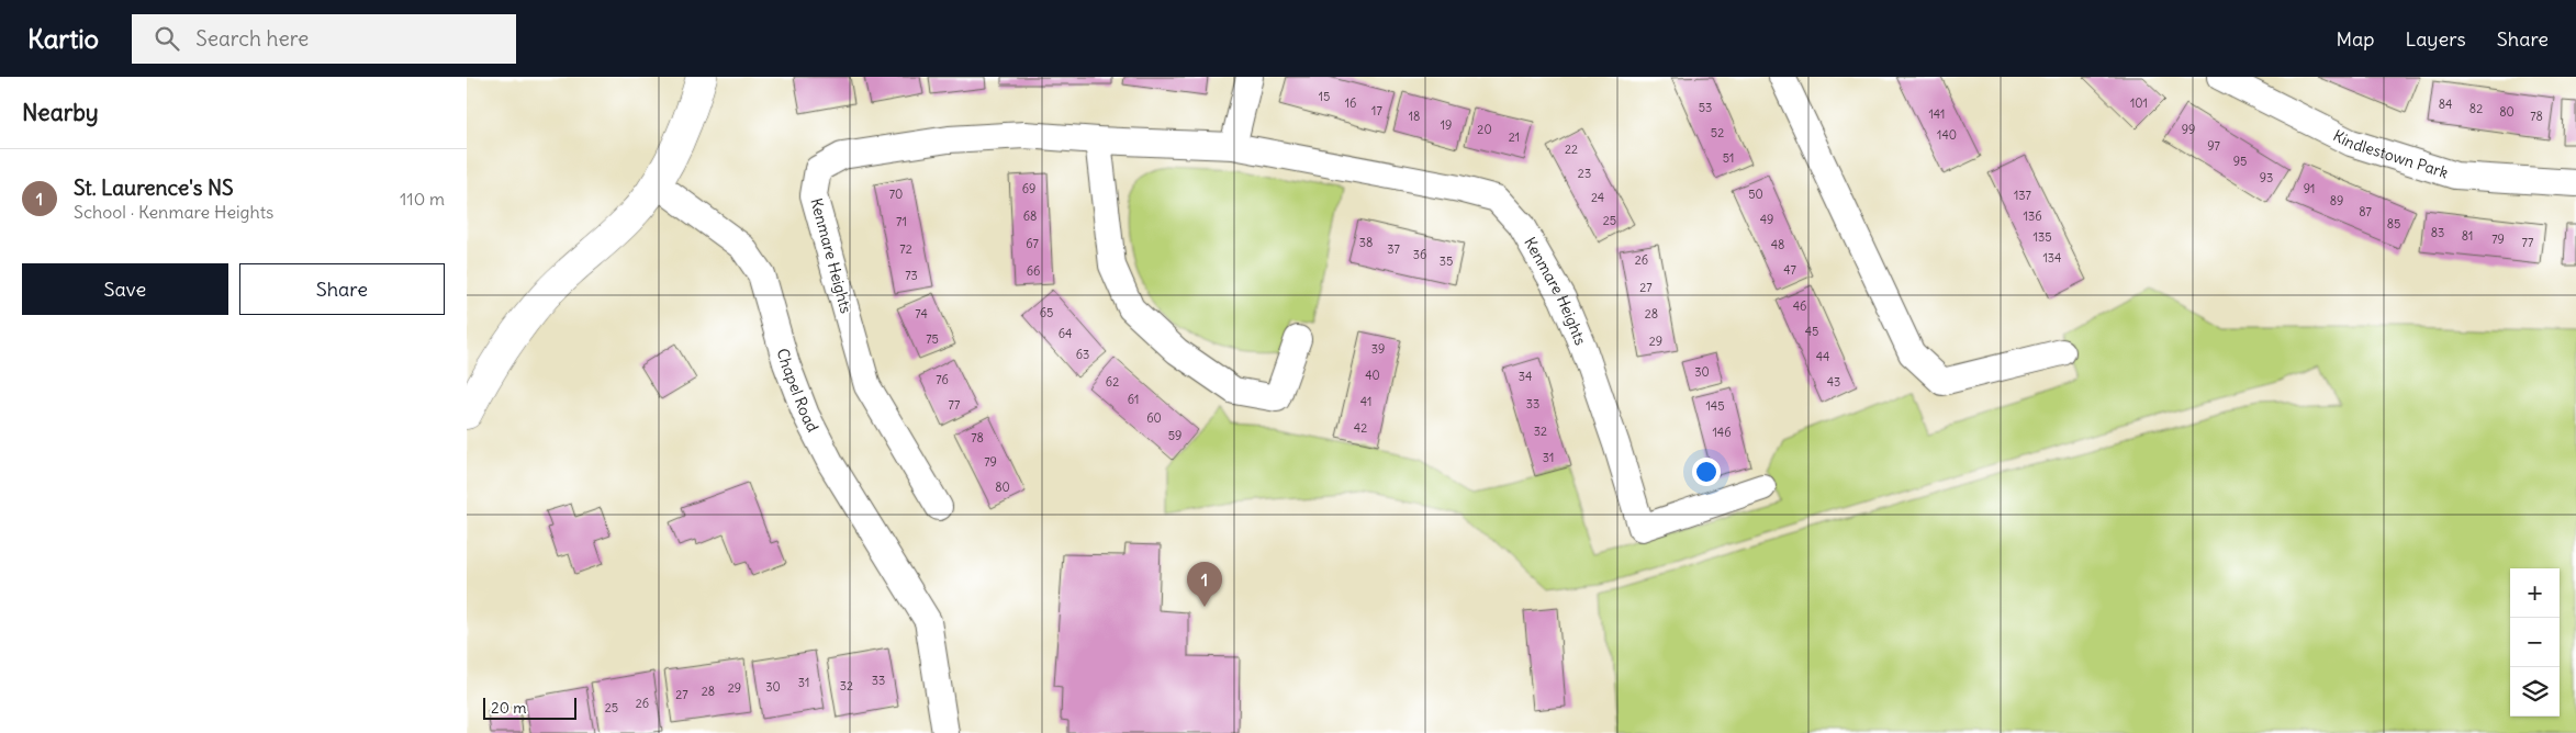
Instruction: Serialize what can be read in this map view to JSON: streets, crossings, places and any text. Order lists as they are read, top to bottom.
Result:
{
  "streets": {
    "street": ["Kindlestown Park", "Kenmare Heights", "Chapel Road"]
  },
  "house_numbers": [
    "15",
    "16",
    "101",
    "84",
    "53",
    "82",
    "17",
    "80",
    "141",
    "18",
    "78",
    "19",
    "20",
    "99",
    "52",
    "140",
    "21",
    "97",
    "22",
    "51",
    "95",
    "23",
    "93",
    "69",
    "91",
    "70",
    "50",
    "137",
    "24",
    "89",
    "87",
    "68",
    "136",
    "49",
    "25",
    "71",
    "85",
    "83",
    "81",
    "135",
    "79",
    "38",
    "77",
    "67",
    "48",
    "72",
    "37",
    "36",
    "134",
    "26",
    "35",
    "47",
    "66",
    "73",
    "27",
    "46",
    "65",
    "74",
    "28",
    "45",
    "64",
    "75",
    "29",
    "39",
    "63",
    "44",
    "30",
    "40",
    "34",
    "76",
    "62",
    "43",
    "61",
    "41",
    "33",
    "77",
    "145",
    "60",
    "42",
    "32",
    "146",
    "59",
    "78",
    "31",
    "79",
    "80",
    "33",
    "31",
    "32",
    "30",
    "29",
    "28",
    "27",
    "26",
    "25"
  ],
  "scale_bar": "20 m",
  "page": {
    "header": "Kartio",
    "search": "Search here",
    "nav": ["Map", "Layers", "Share"],
    "heading": "Nearby",
    "list": [
      {
        "mark": "1",
        "name": "St. Laurence's NS",
        "note": "School · Kenmare Heights",
        "value": "110 m"
      }
    ],
    "buttons": ["Save", "Share"],
    "pins": "1",
    "map_buttons": ["+", "−"],
    "scale": "20 m"
  }
}
